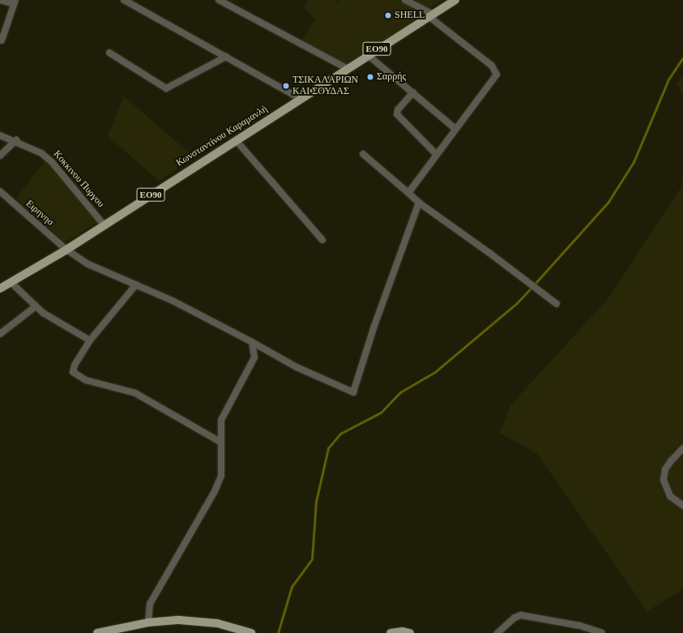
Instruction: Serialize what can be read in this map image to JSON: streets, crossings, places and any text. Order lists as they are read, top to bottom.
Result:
{
  "streets": {
    "main road": ["ΕΟ90", "Κωνσταντίνου Καραμανλή"],
    "street": ["Κοκκινου Πυργου", "Ειρηνησ"]
  },
  "crossings": [
    ["Κωνσταντίνου Καραμανλή", "Κοκκινου Πυργου"],
    ["Κωνσταντίνου Καραμανλή", "Ειρηνησ"]
  ],
  "places": ["SHELL", "Σαρρής", "ΤΣΙΚΑΛΑΡΙΩΝ ΚΑΙ ΣΟΥΔΑΣ"]
}
